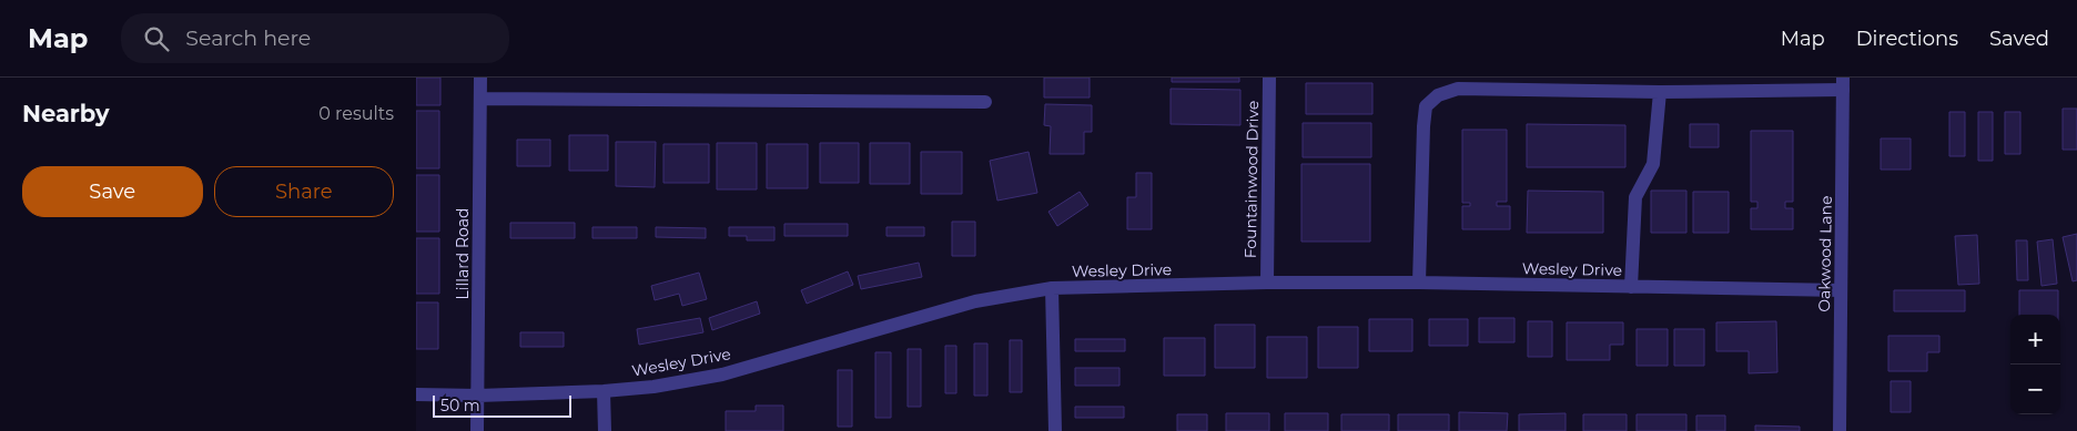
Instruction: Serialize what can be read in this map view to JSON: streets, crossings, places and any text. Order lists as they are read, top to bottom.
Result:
{
  "streets": {
    "street": [
      "Fountainwood Drive",
      "Lillard Road",
      "Oakwood Lane",
      "Wesley Drive"
    ]
  },
  "crossings": [
    ["Fountainwood Drive", "Wesley Drive"],
    ["Lillard Road", "Wesley Drive"],
    ["Oakwood Lane", "Wesley Drive"]
  ],
  "scale_bar": "50 m",
  "page": {
    "header": "Map",
    "search": "Search here",
    "nav": ["Map", "Directions", "Saved"],
    "heading": ["Nearby", "0 results"],
    "buttons": ["Save", "Share"],
    "map_buttons": ["+", "−"],
    "scale": "50 m"
  }
}
